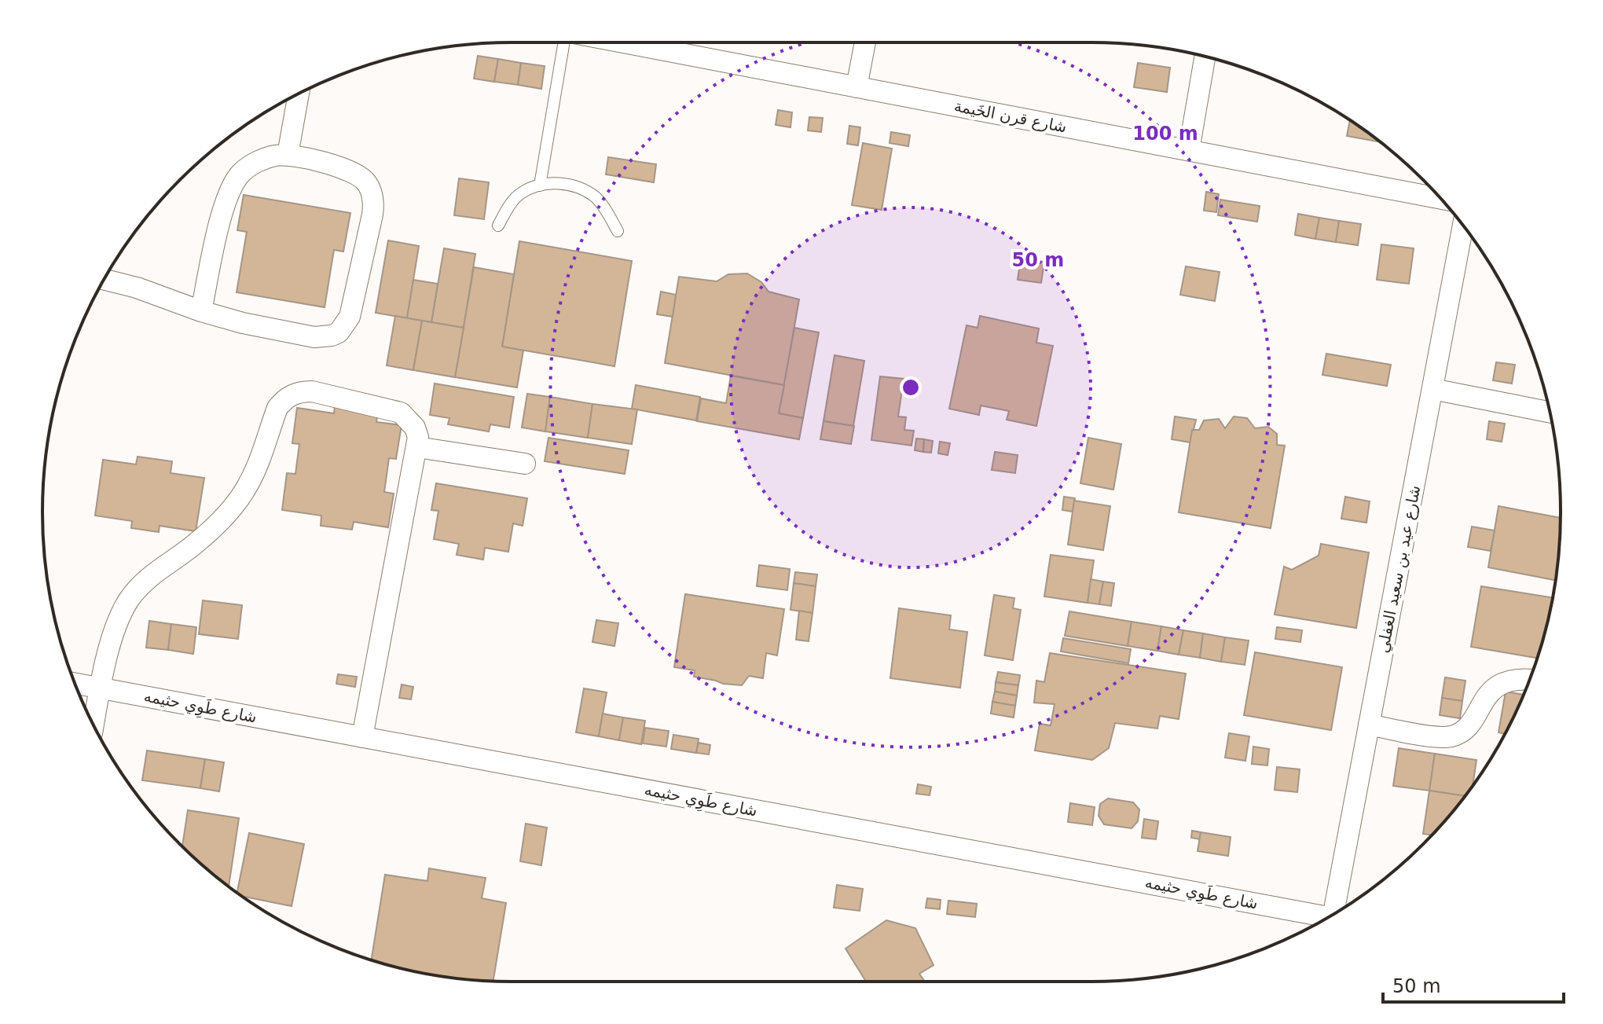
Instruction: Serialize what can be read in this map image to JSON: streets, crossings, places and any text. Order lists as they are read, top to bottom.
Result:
{
  "streets": {
    "street": ["شارع قرن الخَيمة", "شارع عيد بن سعيد الغفلي", "شارع طَوِي حثيمه"]
  },
  "scale_bar": "50 m",
  "rings": ["100 m", "50 m"]
}
